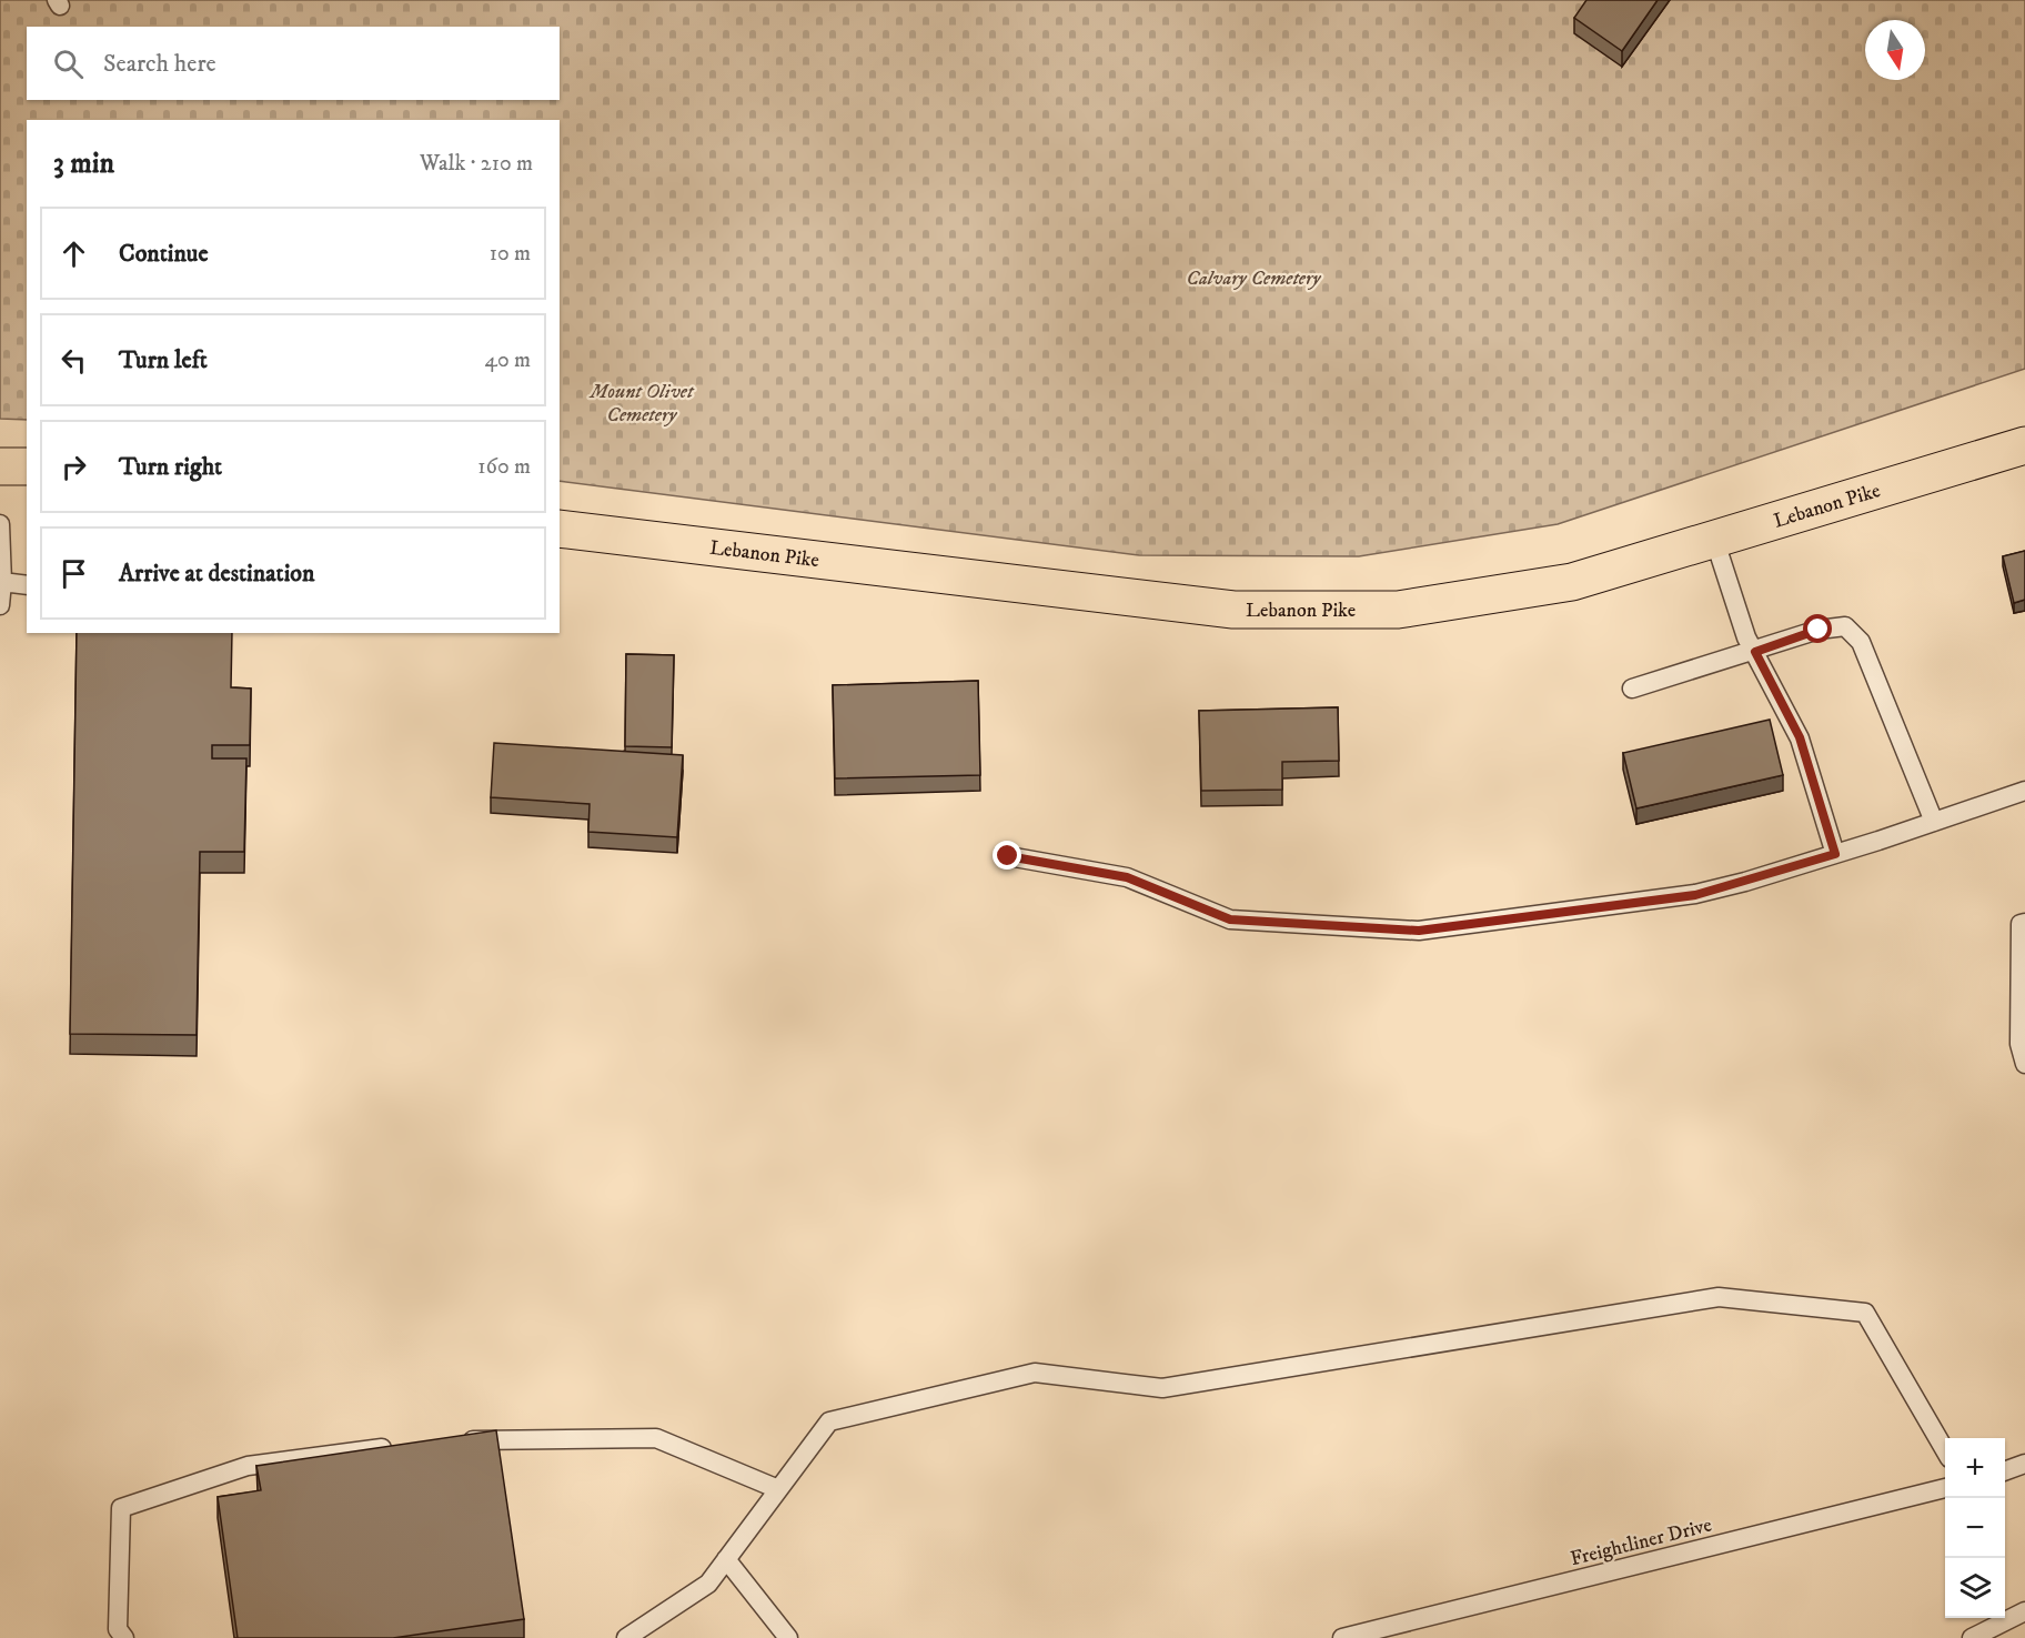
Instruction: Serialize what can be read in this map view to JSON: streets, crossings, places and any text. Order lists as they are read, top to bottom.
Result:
{
  "streets": {
    "main road": ["Lebanon Pike"],
    "lane": ["Freightliner Drive"]
  },
  "parks": ["Calvary Cemetery", "Mount Olivet Cemetery"],
  "north": "bottom",
  "page": {
    "search": "Search here",
    "heading": ["3 min", "Walk · 210 m"],
    "list": [
      ["Continue", "10 m"],
      ["Turn left", "40 m"],
      ["Turn right", "160 m"],
      "Arrive at destination"
    ],
    "map_buttons": ["+", "−"]
  }
}
